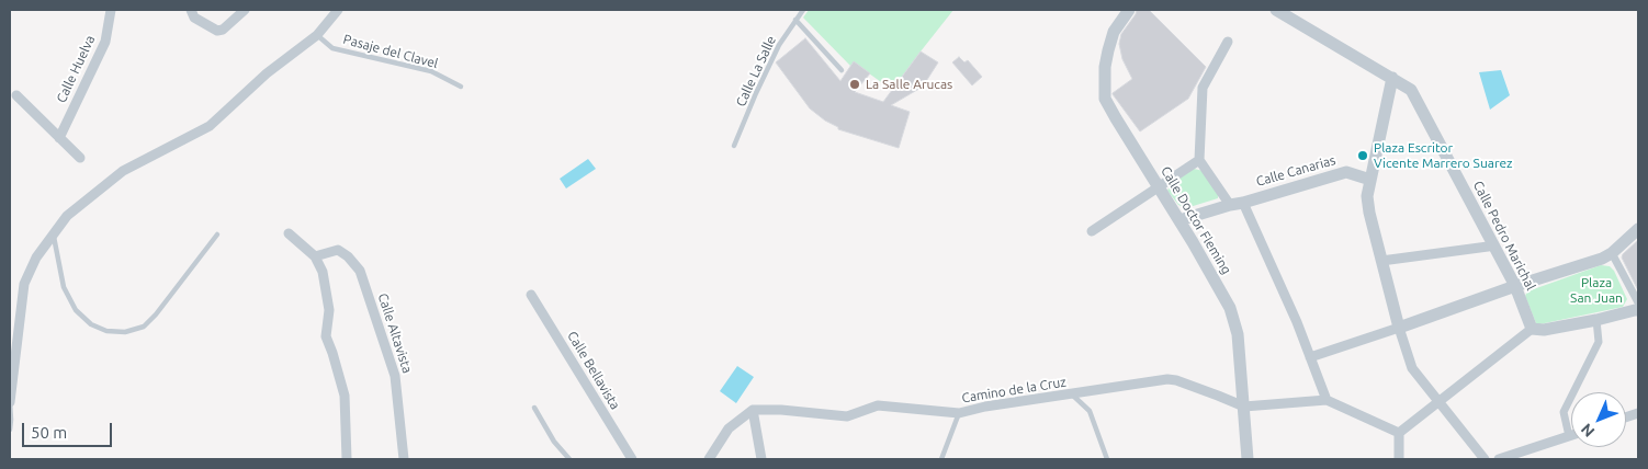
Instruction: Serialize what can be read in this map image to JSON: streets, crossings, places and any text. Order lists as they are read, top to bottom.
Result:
{
  "streets": {
    "street": [
      "Calle Huelva",
      "Calle Canarias",
      "Calle Doctor Fleming",
      "Calle Pedro Marichal",
      "Calle Altavista",
      "Calle Bellavista",
      "Camino de la Cruz"
    ],
    "lane": ["Pasaje del Clavel", "Calle La Salle"]
  },
  "crossings": [
    ["Calle Canarias", "Calle Doctor Fleming"],
    ["Calle Doctor Fleming", "Camino de la Cruz"]
  ],
  "parks": ["Plaza San Juan"],
  "places": ["La Salle Arucas", "Plaza Escritor Vicente Marrero Suarez"],
  "scale_bar": "50 m",
  "north": "bottom left"
}
